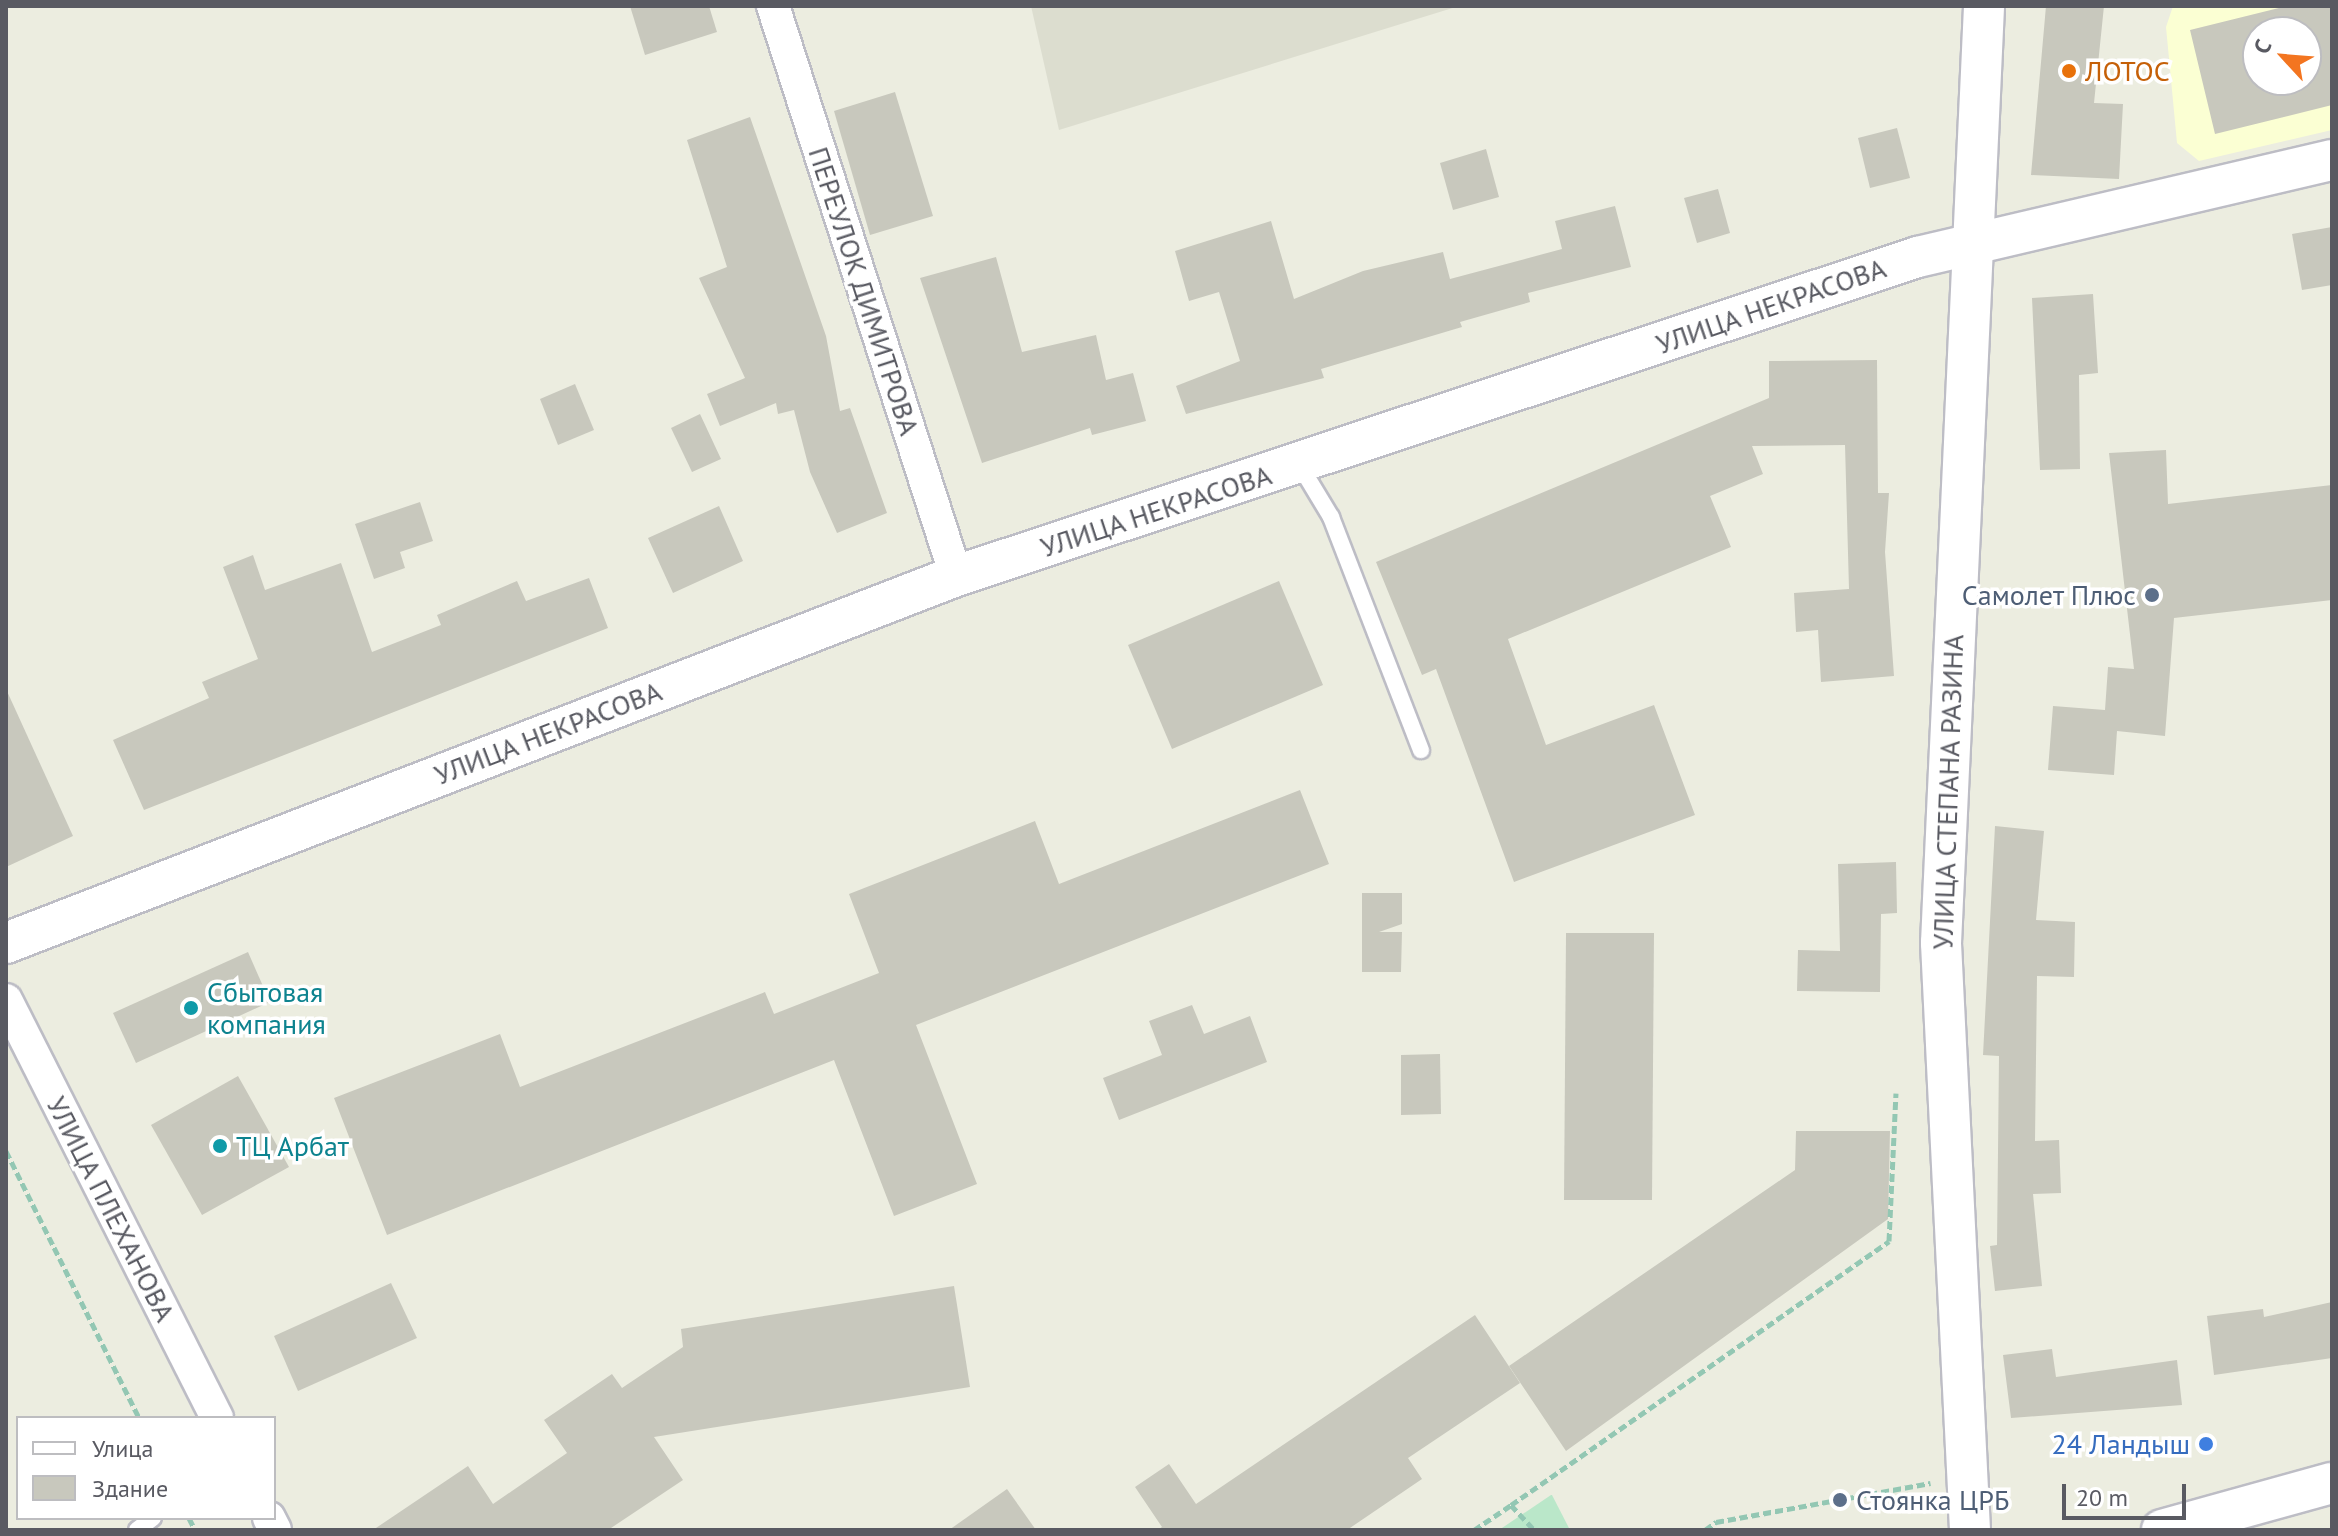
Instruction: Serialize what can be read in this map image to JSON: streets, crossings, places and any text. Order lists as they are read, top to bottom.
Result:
{
  "streets": {
    "street": [
      "ПЕРЕУЛОК ДИМИТРОВА",
      "УЛИЦА НЕКРАСОВА",
      "УЛИЦА СТЕПАНА РАЗИНА",
      "УЛИЦА ПЛЕХАНОВА"
    ]
  },
  "crossings": [
    ["ПЕРЕУЛОК ДИМИТРОВА", "УЛИЦА НЕКРАСОВА"],
    ["УЛИЦА НЕКРАСОВА", "УЛИЦА СТЕПАНА РАЗИНА"]
  ],
  "places": [
    "ЛОТОС",
    "Самолет Плюс",
    "Сбытовая компания",
    "ТЦ Арбат",
    "24 Ландыш",
    "Стоянка ЦРБ"
  ],
  "legend": ["Улица", "Здание"],
  "scale_bar": "20 m",
  "north": "top left"
}
